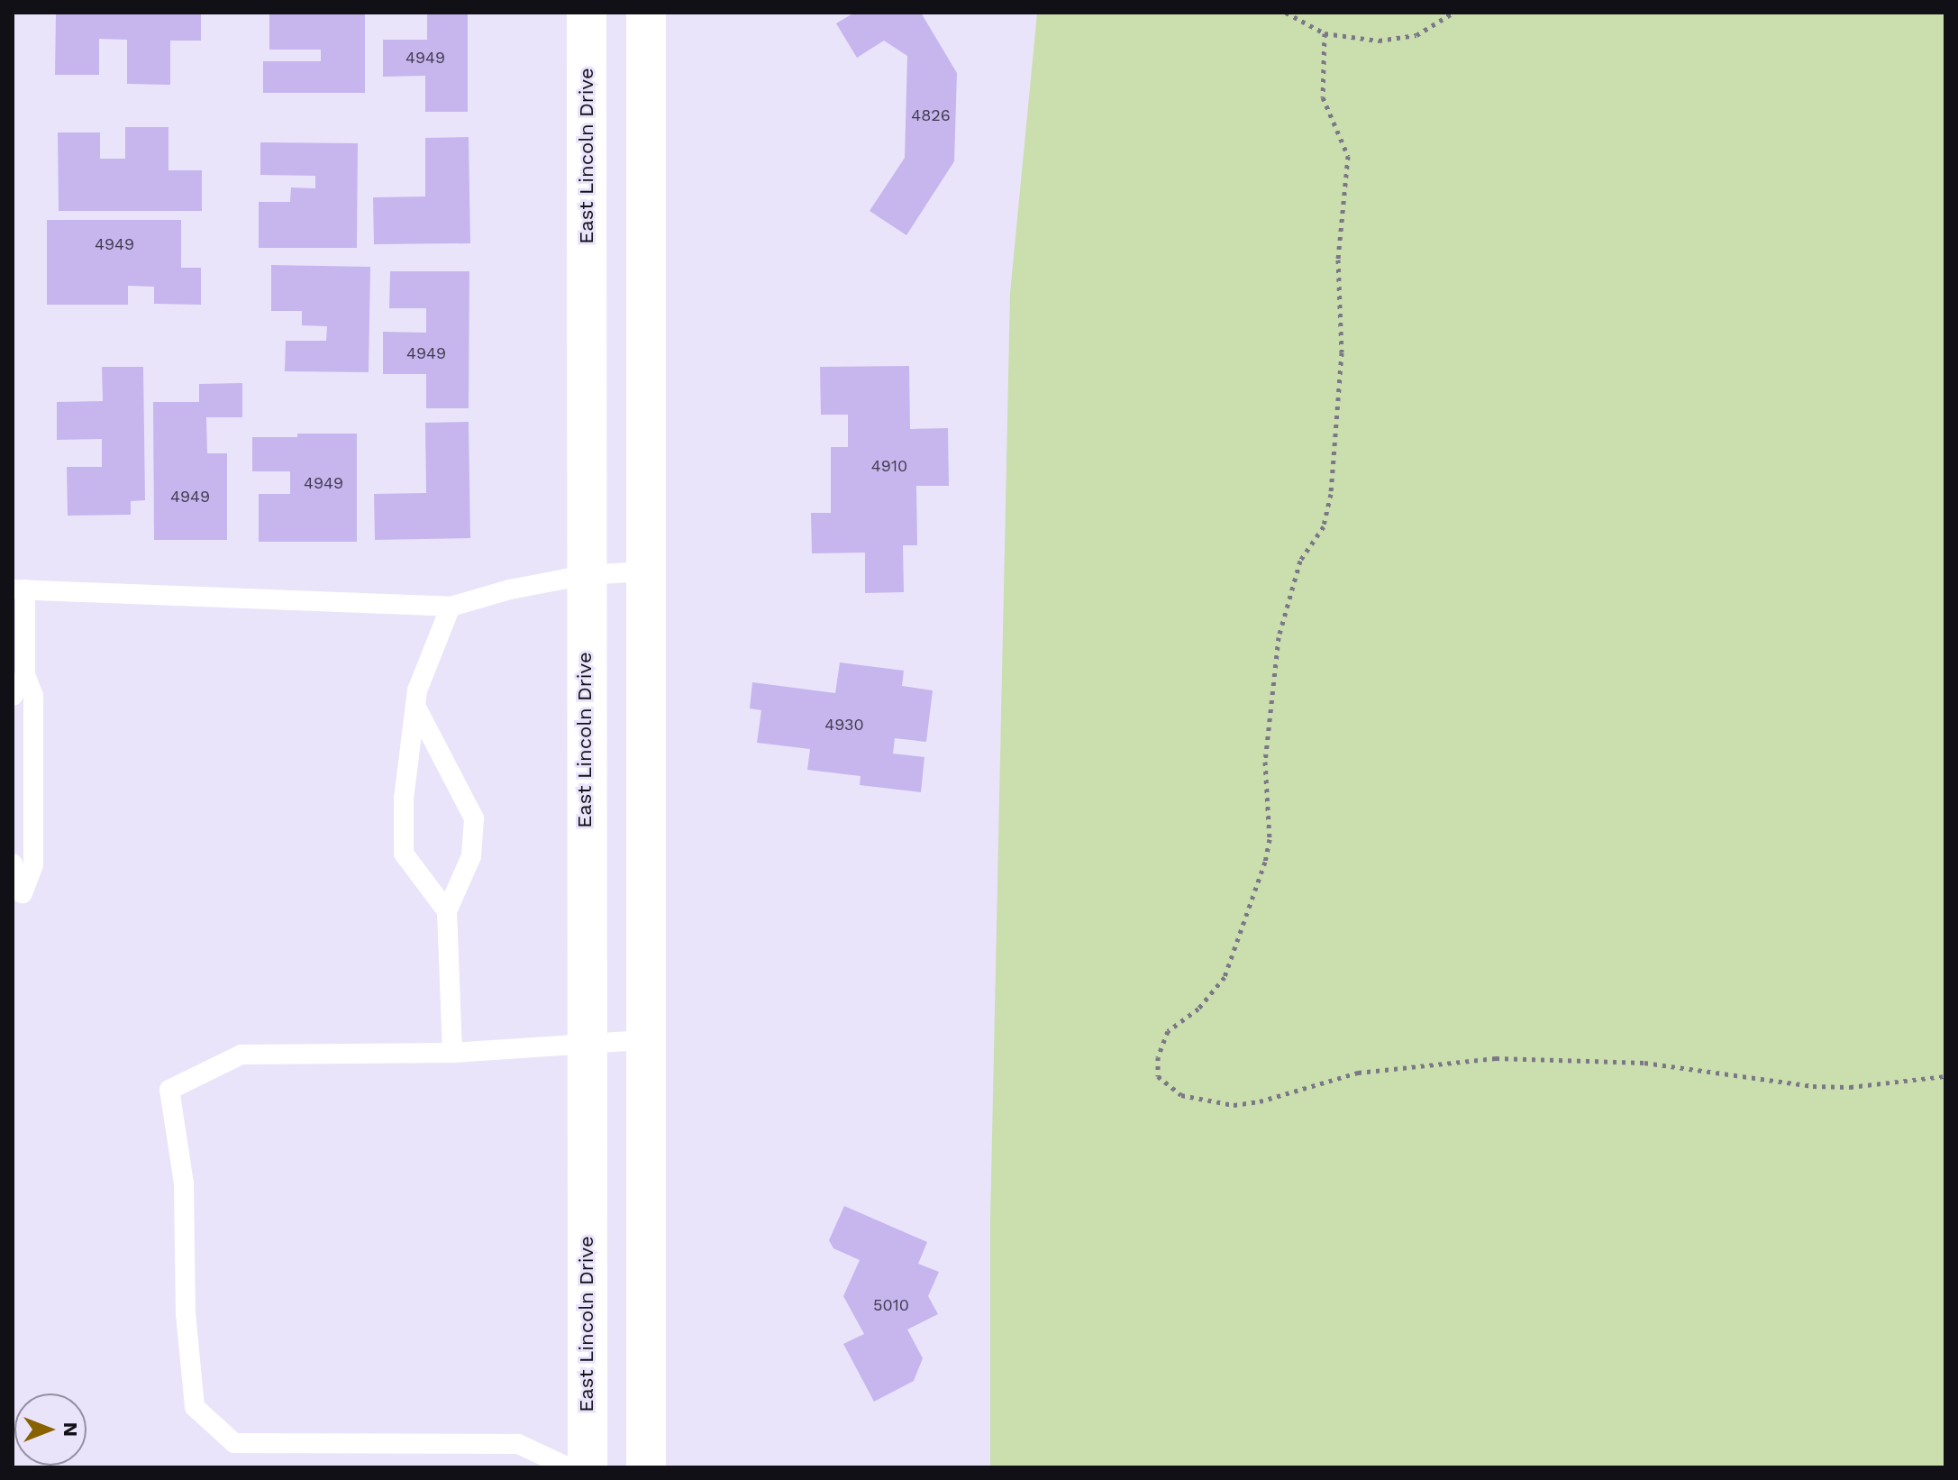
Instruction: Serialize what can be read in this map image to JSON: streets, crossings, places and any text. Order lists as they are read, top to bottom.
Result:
{
  "streets": {
    "main road": ["East Lincoln Drive"]
  },
  "house_numbers": [
    "4949",
    "4826",
    "4949",
    "4949",
    "4910",
    "4949",
    "4949",
    "4930",
    "5010"
  ],
  "north": "right"
}
